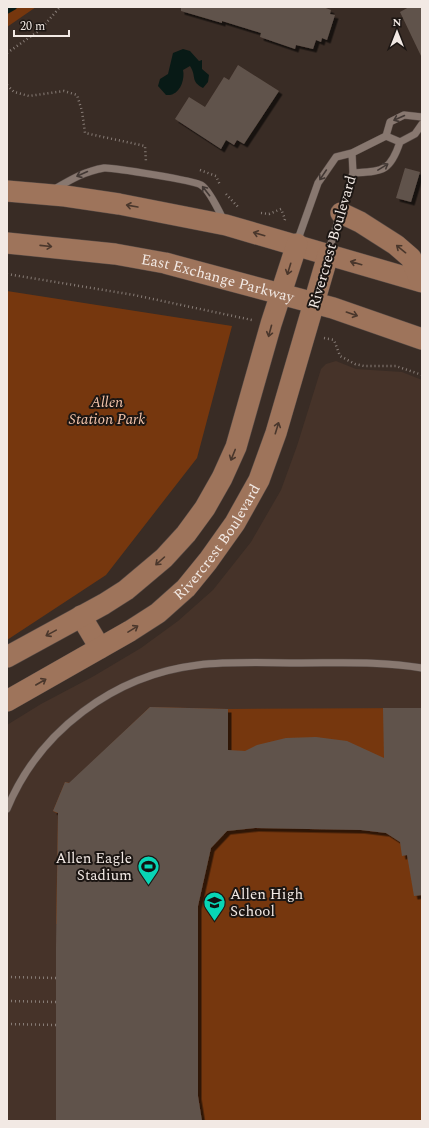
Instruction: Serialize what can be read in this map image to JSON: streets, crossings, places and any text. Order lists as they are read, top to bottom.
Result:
{
  "streets": {
    "street": ["Rivercrest Boulevard", "East Exchange Parkway"]
  },
  "crossings": [
    ["Rivercrest Boulevard", "East Exchange Parkway"]
  ],
  "parks": ["Allen Station Park"],
  "places": {
    "sports": ["Allen Eagle Stadium"],
    "school or university": ["Allen High School"]
  },
  "scale_bar": "20 m",
  "north": "top"
}
